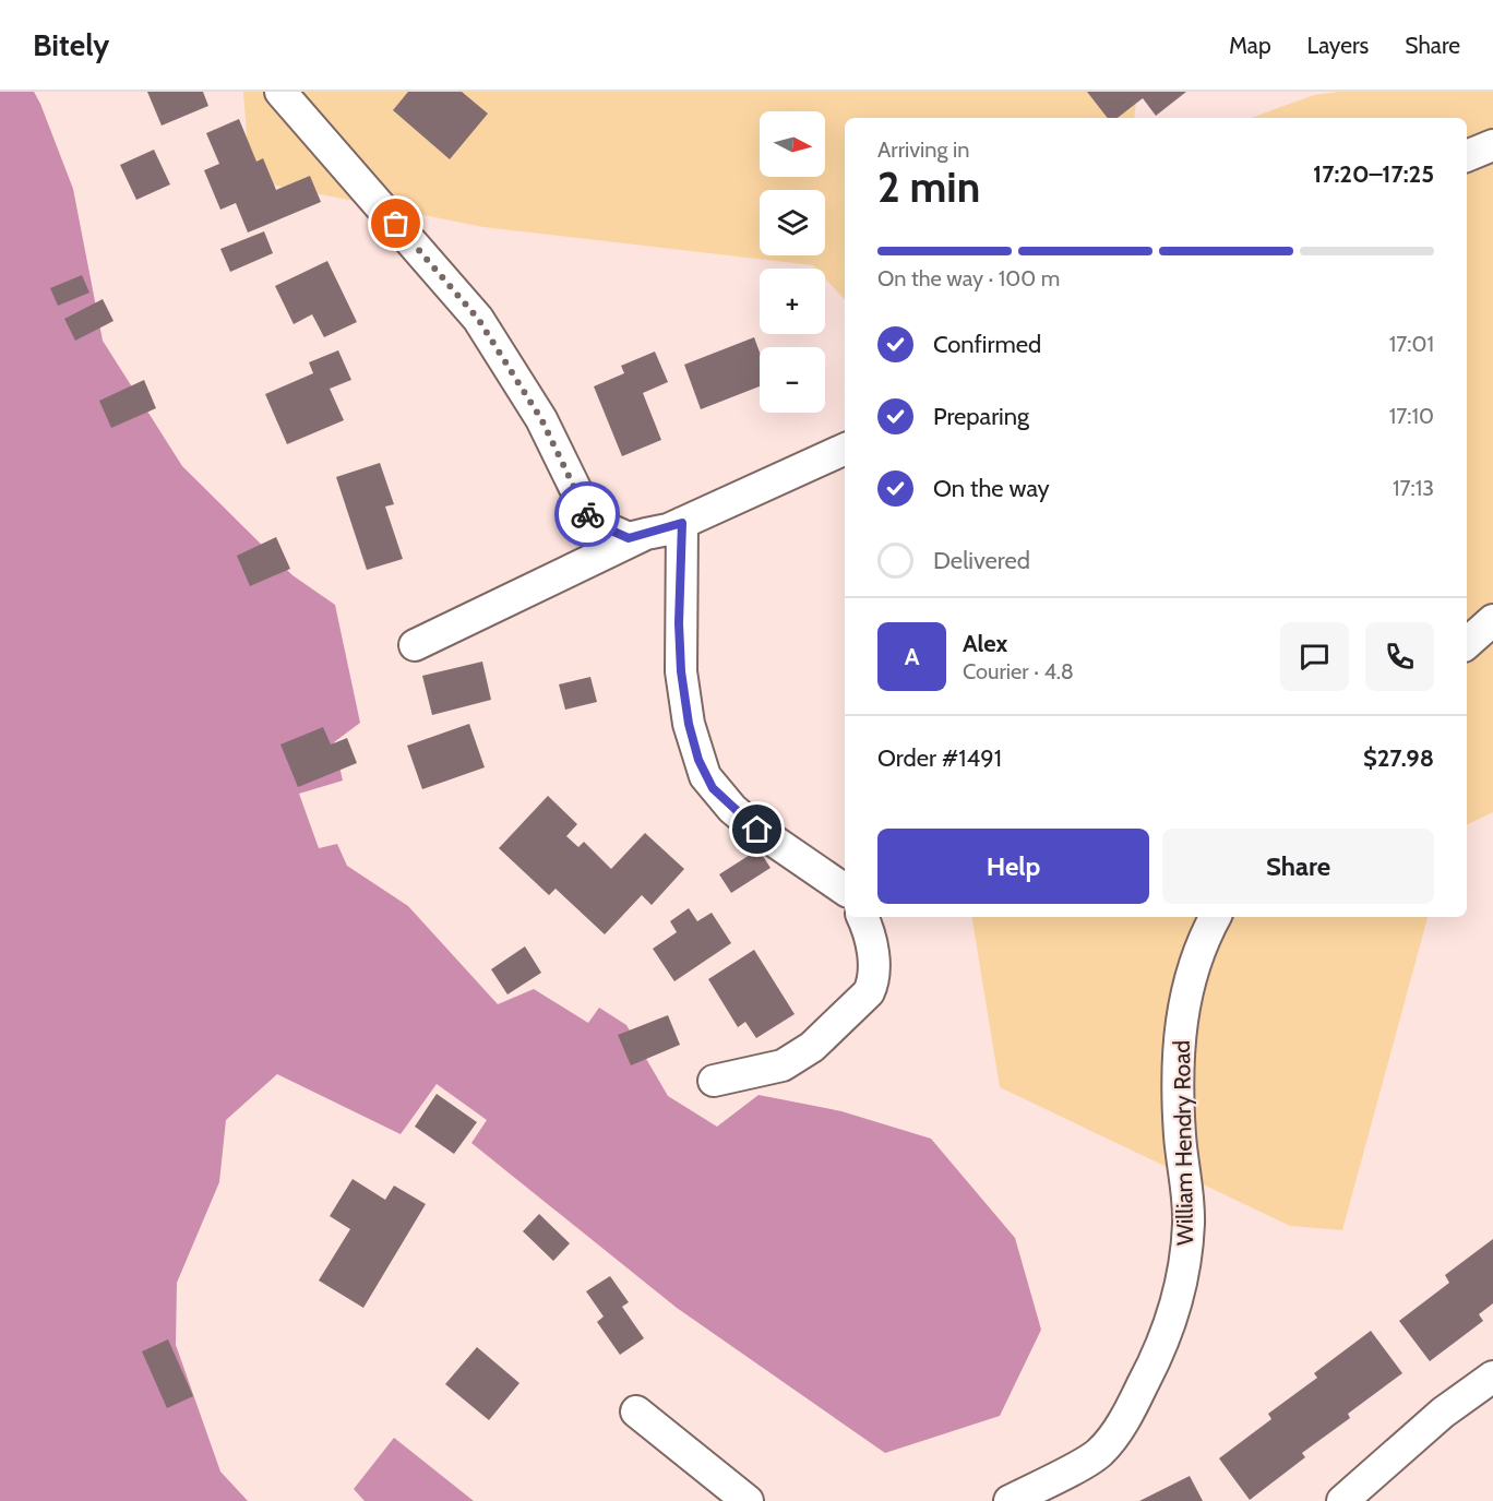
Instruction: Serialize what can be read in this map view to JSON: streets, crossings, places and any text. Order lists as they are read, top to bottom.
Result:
{
  "streets": {
    "street": ["William Hendry Road"]
  },
  "north": "right",
  "page": {
    "header": "Bitely",
    "nav": ["Map", "Layers", "Share"],
    "map_buttons": ["+", "−"],
    "heading": ["2 min", "Arriving in", "17:20–17:25"],
    "panel": [
      "Alex",
      "Courier · 4.8",
      "Order #1491",
      "$27.98"
    ],
    "bar": "On the way · 100 m",
    "list": [
      ["Confirmed", "17:01"],
      ["Preparing", "17:10"],
      ["On the way", "17:13"],
      "Delivered"
    ],
    "round": "A",
    "buttons": ["Help", "Share"]
  }
}
